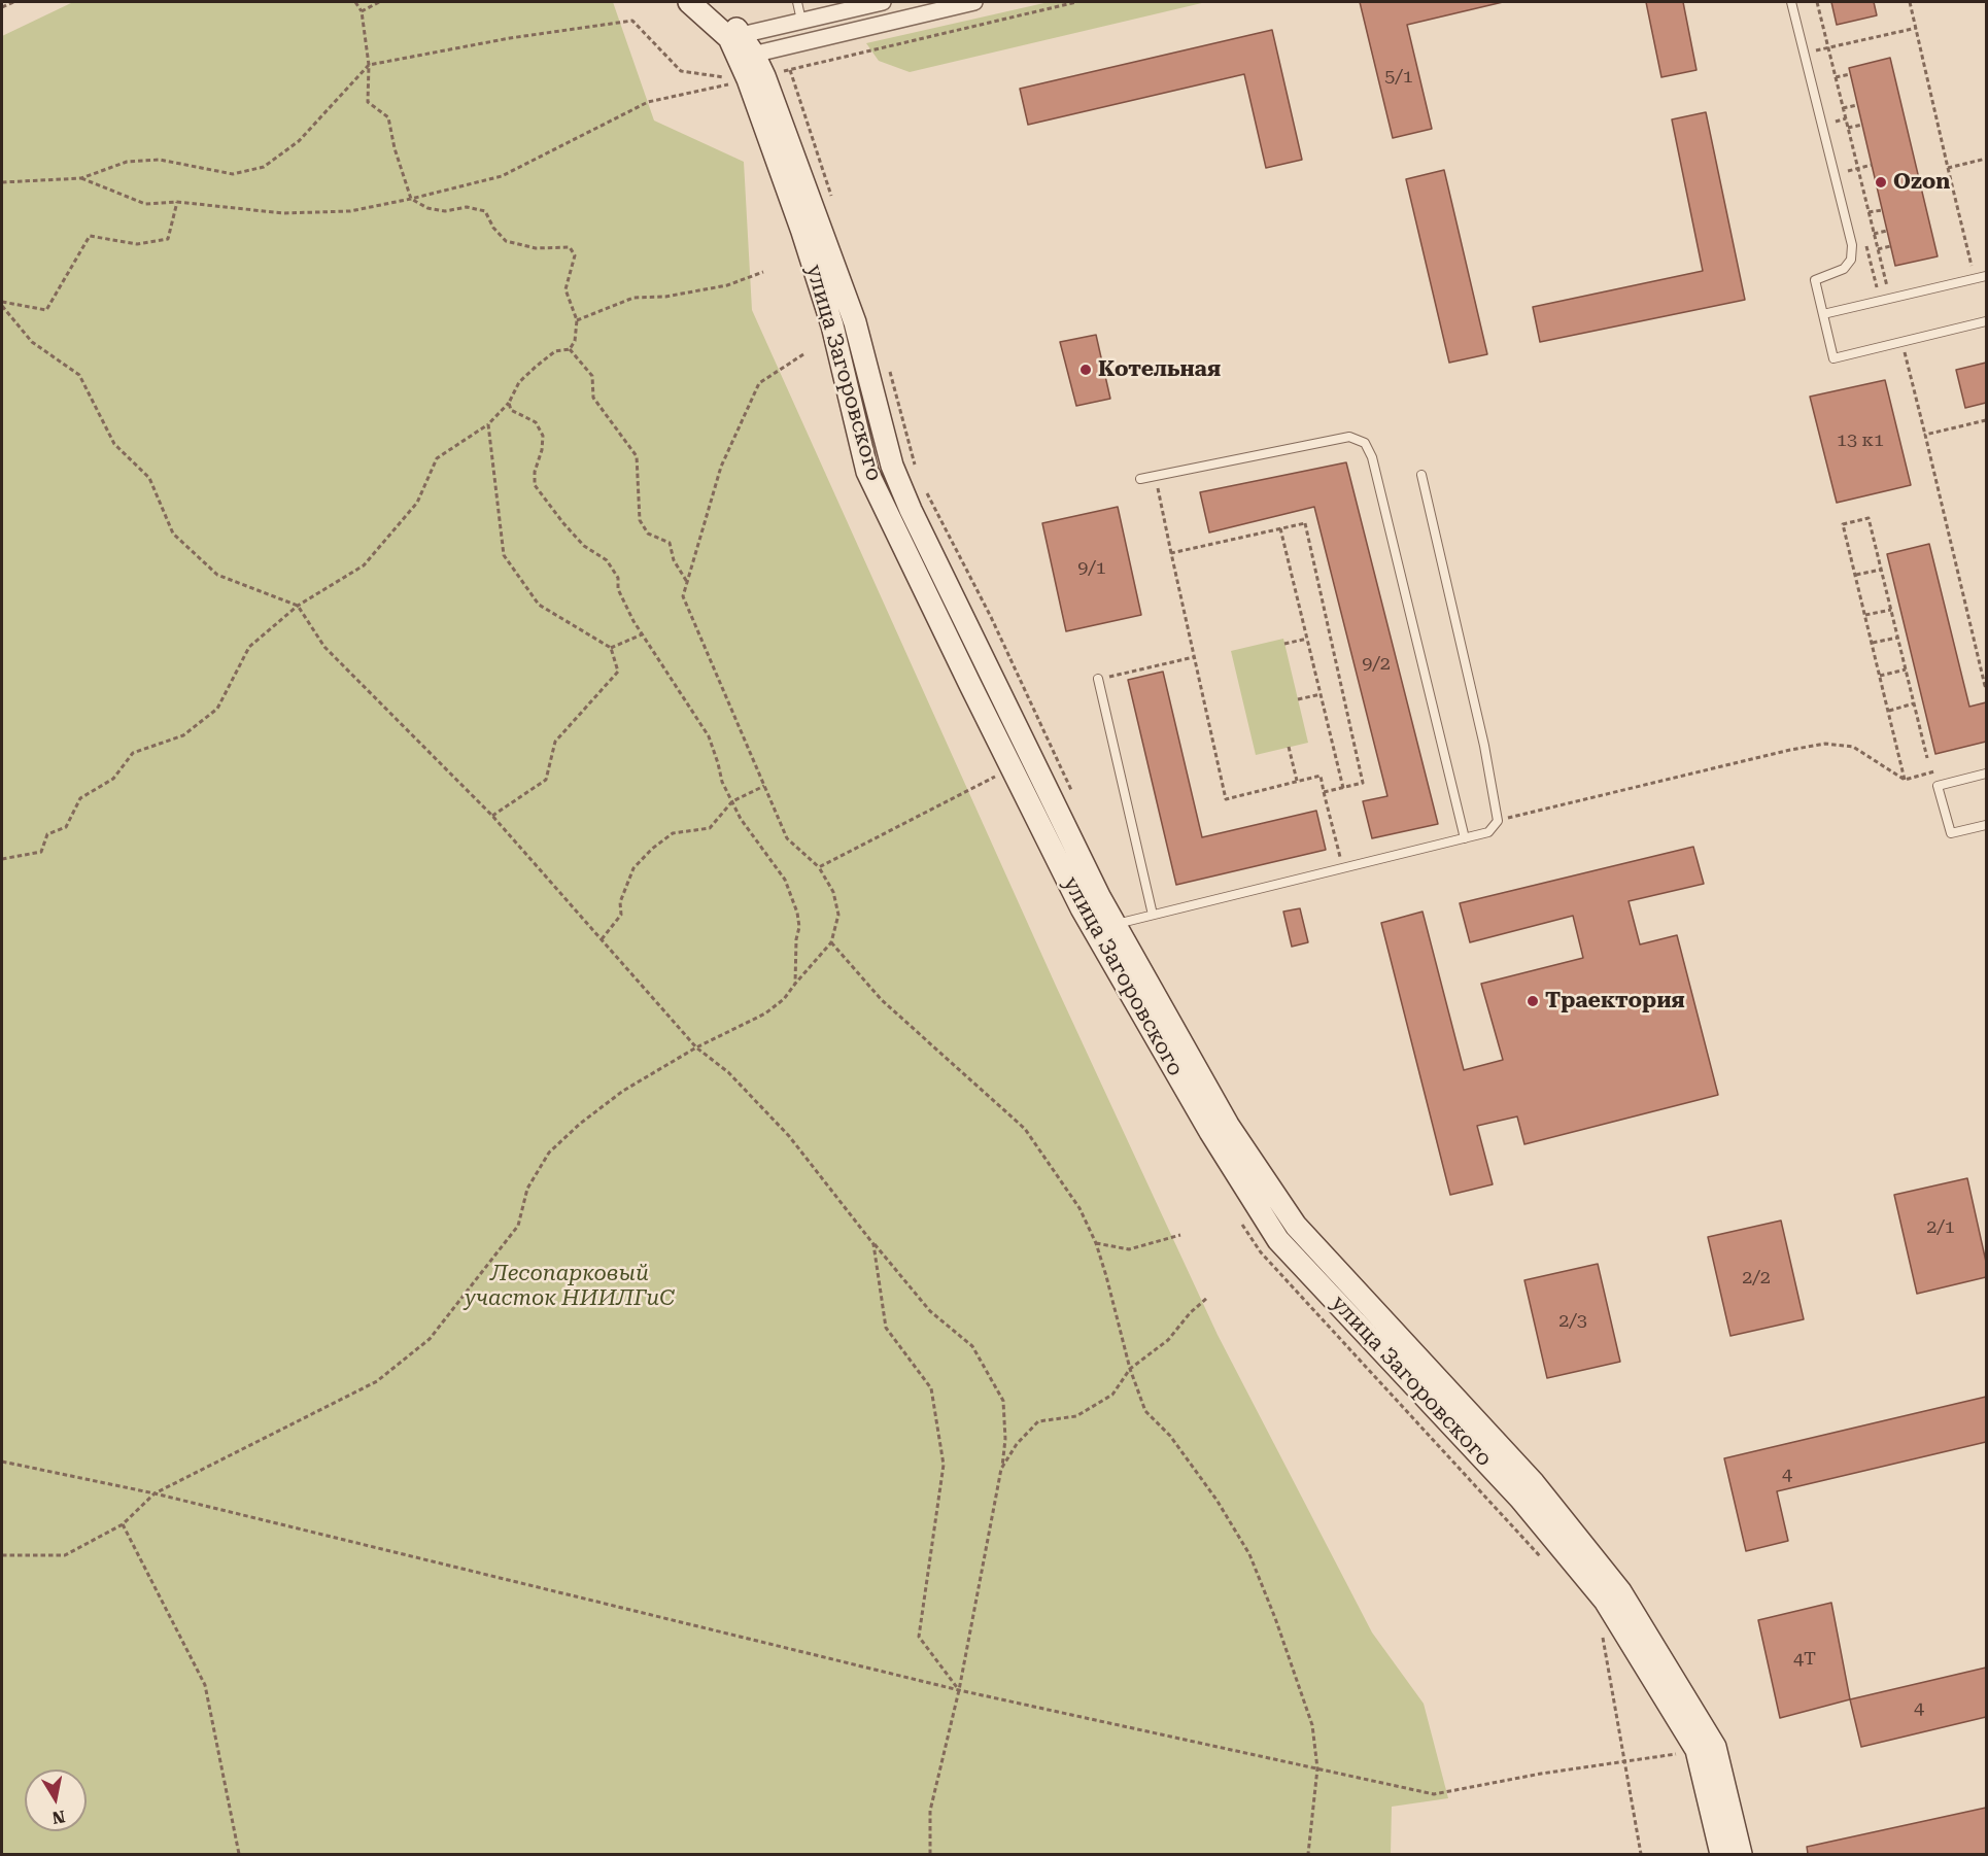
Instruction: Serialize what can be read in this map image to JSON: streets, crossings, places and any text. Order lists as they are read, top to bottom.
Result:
{
  "streets": {
    "street": ["улица Загоровского"]
  },
  "parks": ["Лесопарковый участок НИИЛГиС"],
  "places": ["Ozon", "Котельная", "Траектория"],
  "house_numbers": [
    "5/1",
    "13 к1",
    "9/1",
    "9/2",
    "2/1",
    "2/2",
    "2/3",
    "4",
    "4Т",
    "4"
  ],
  "north": "bottom"
}
